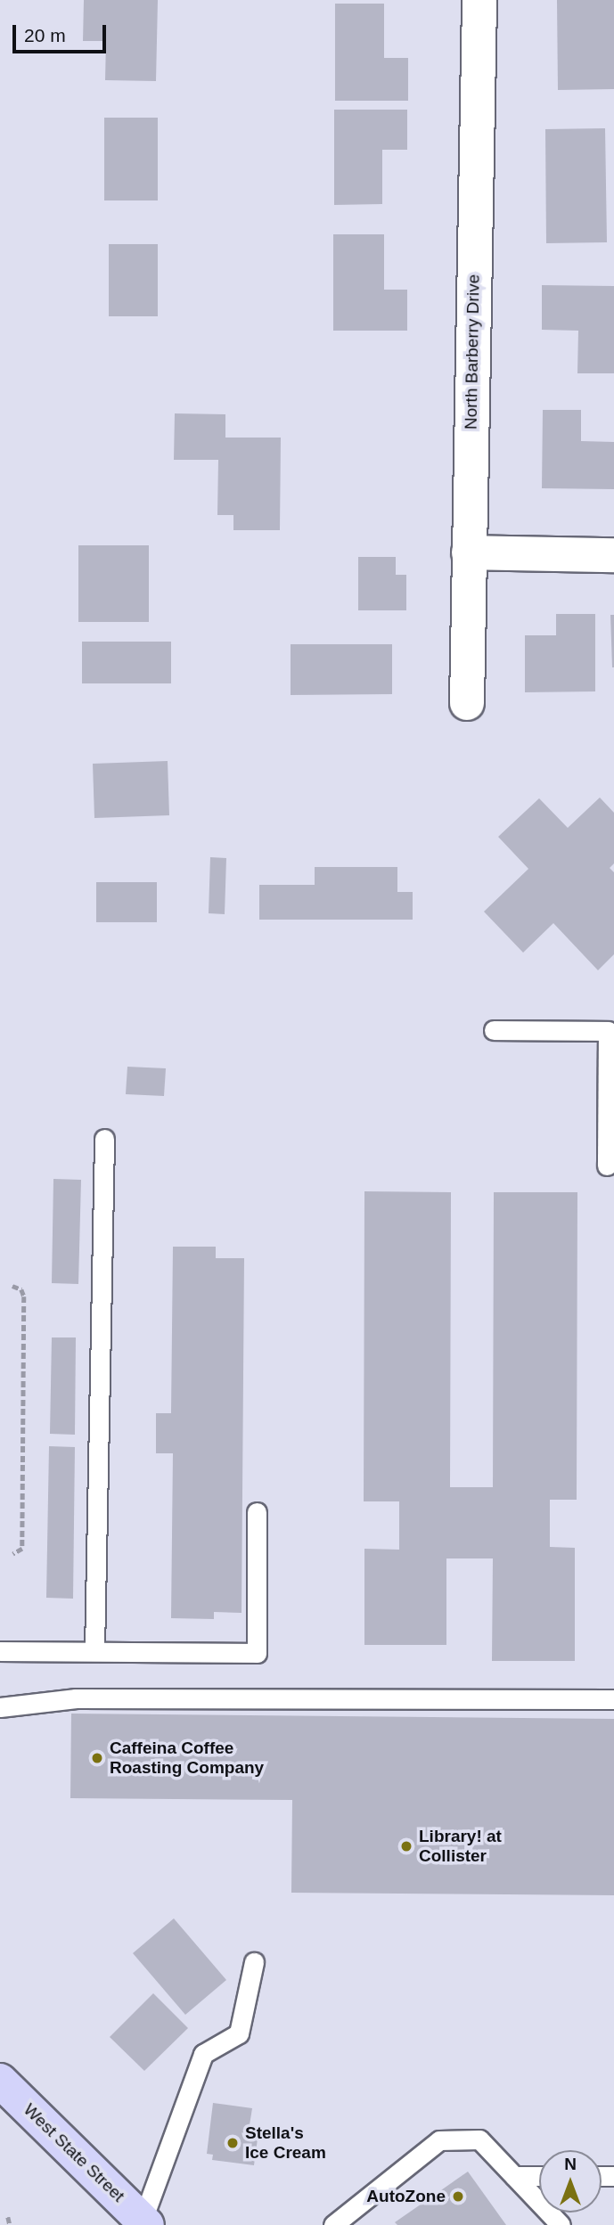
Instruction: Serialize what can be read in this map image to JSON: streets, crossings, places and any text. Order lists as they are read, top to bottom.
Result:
{
  "streets": {
    "main road": ["West State Street"],
    "street": ["North Barberry Drive"]
  },
  "places": [
    "Caffeina Coffee Roasting Company",
    "Library! at Collister",
    "Stella's Ice Cream",
    "AutoZone"
  ],
  "scale_bar": "20 m",
  "north": "top"
}
